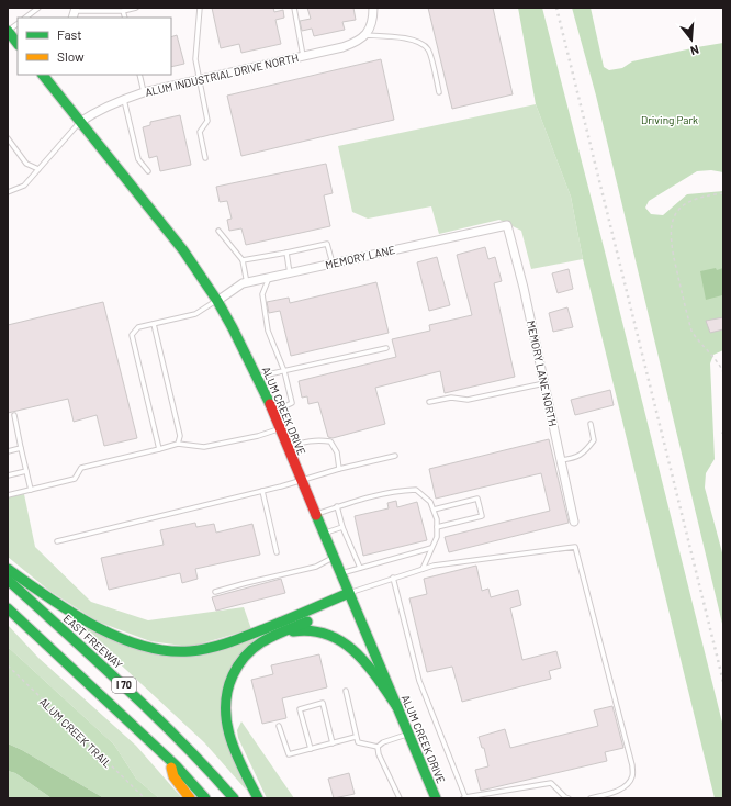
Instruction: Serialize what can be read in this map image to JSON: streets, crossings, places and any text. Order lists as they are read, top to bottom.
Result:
{
  "streets": {
    "main road": ["ALUM CREEK DRIVE", "EAST FREEWAY", "I 70"],
    "street": ["ALUM INDUSTRIAL DRIVE NORTH", "MEMORY LANE", "MEMORY LANE NORTH"],
    "path": ["ALUM CREEK TRAIL"]
  },
  "crossings": [
    ["ALUM INDUSTRIAL DRIVE NORTH", "ALUM CREEK DRIVE"],
    ["MEMORY LANE", "MEMORY LANE NORTH"],
    ["MEMORY LANE", "ALUM CREEK DRIVE"]
  ],
  "parks": ["Driving Park"],
  "legend": ["Fast", "Slow"],
  "north": "bottom"
}
